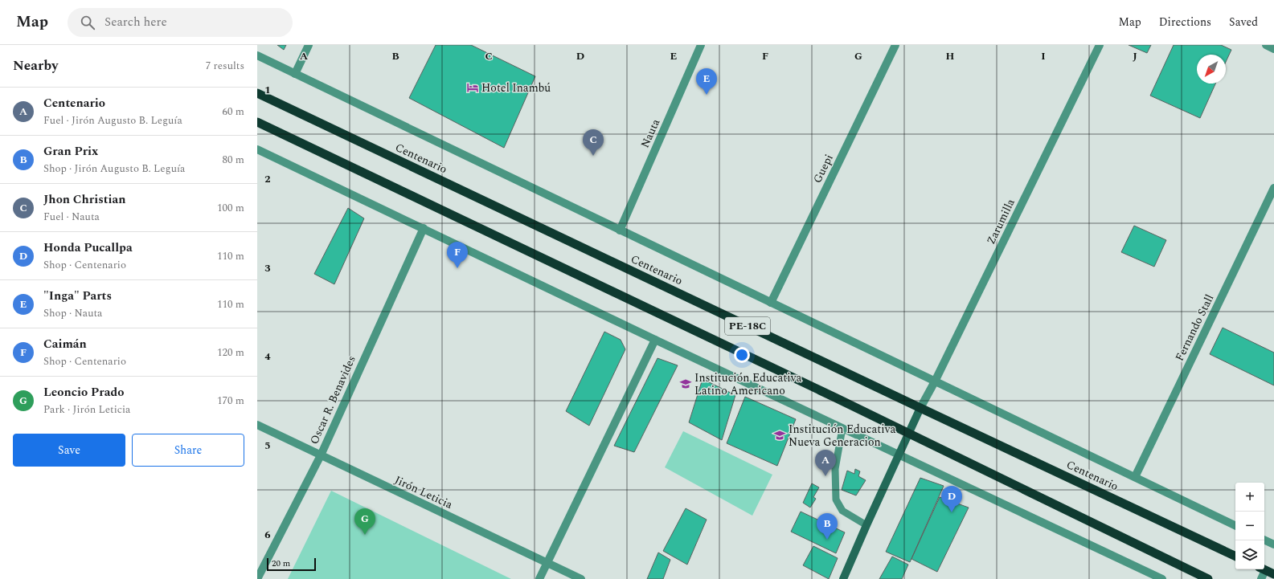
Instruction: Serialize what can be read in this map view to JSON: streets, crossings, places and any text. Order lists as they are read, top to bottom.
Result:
{
  "streets": {
    "highway": ["Centenario", "PE-18C"],
    "street": [
      "Nauta",
      "Guepi",
      "Zarumilla",
      "Fernando Stall",
      "Oscar R. Benavides",
      "Jirón Leticia"
    ]
  },
  "crossings": [
    ["Centenario", "Zarumilla"],
    ["Oscar R. Benavides", "Jirón Leticia"]
  ],
  "places": {
    "hotel": ["Hotel Inambú"],
    "school or university": ["Institución Educativa Latino Americano", "Institución Educativa Nueva Generacion"]
  },
  "scale_bar": "20 m",
  "north": "bottom left",
  "page": {
    "header": "Map",
    "search": "Search here",
    "nav": ["Map", "Directions", "Saved"],
    "heading": ["Nearby", "7 results"],
    "pins": [
      "E",
      "C",
      "F",
      "A",
      "D",
      "G",
      "B"
    ],
    "list": [
      {
        "mark": "A",
        "name": "Centenario",
        "note": "Fuel · Jirón Augusto B. Leguía",
        "value": "60 m"
      },
      {
        "mark": "B",
        "name": "Gran Prix",
        "note": "Shop · Jirón Augusto B. Leguía",
        "value": "80 m"
      },
      {
        "mark": "C",
        "name": "Jhon Christian",
        "note": "Fuel · Nauta",
        "value": "100 m"
      },
      {
        "mark": "D",
        "name": "Honda Pucallpa",
        "note": "Shop · Centenario",
        "value": "110 m"
      },
      {
        "mark": "E",
        "name": "\"Inga\" Parts",
        "note": "Shop · Nauta",
        "value": "110 m"
      },
      {
        "mark": "F",
        "name": "Caimán",
        "note": "Shop · Centenario",
        "value": "120 m"
      },
      {
        "mark": "G",
        "name": "Leoncio Prado",
        "note": "Park · Jirón Leticia",
        "value": "170 m"
      }
    ],
    "buttons": ["Save", "Share"],
    "map_buttons": ["+", "−"],
    "scale": "20 m"
  },
  "grid": {
    "columns": [
      "A",
      "B",
      "C",
      "D",
      "E",
      "F",
      "G",
      "H",
      "I",
      "J"
    ],
    "rows": [
      "1",
      "2",
      "3",
      "4",
      "5",
      "6"
    ]
  }
}
